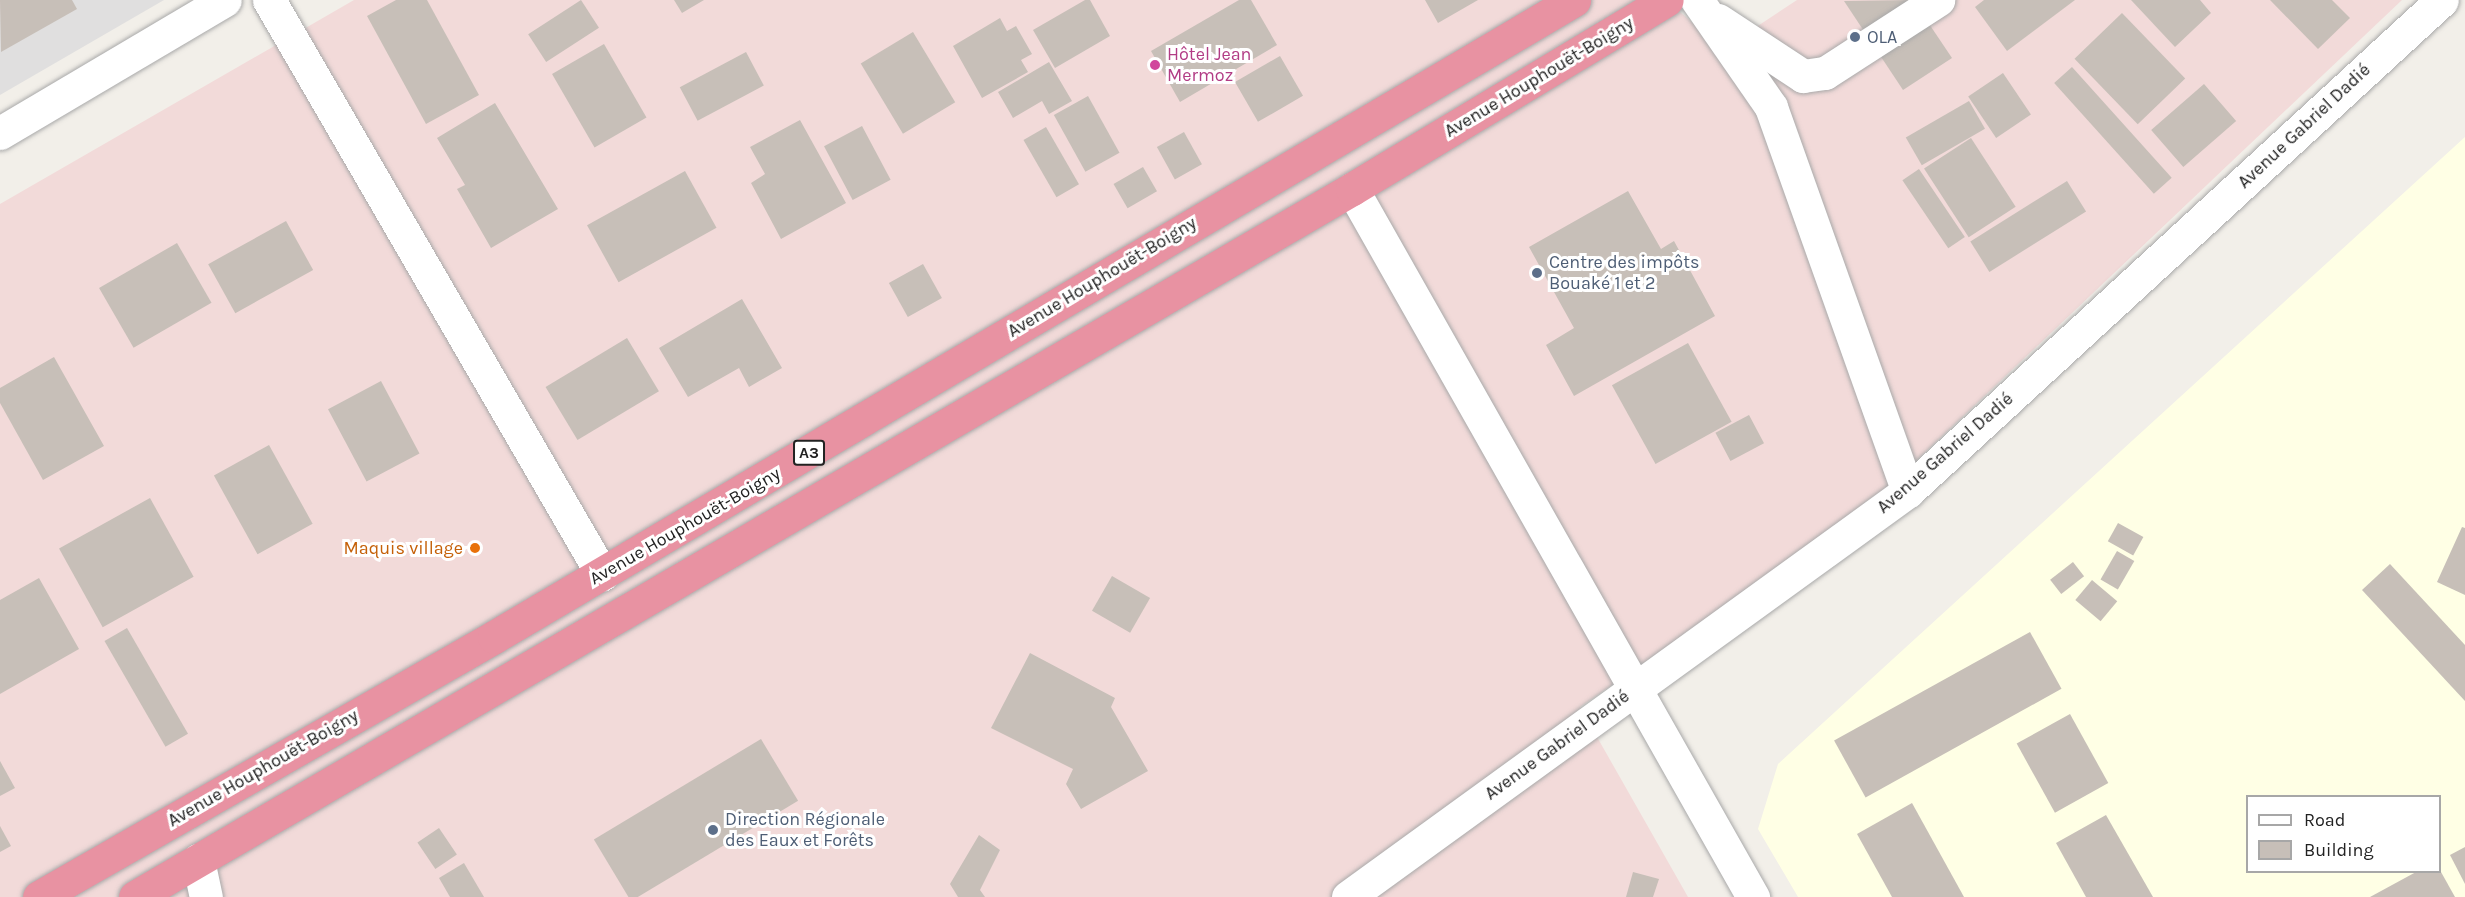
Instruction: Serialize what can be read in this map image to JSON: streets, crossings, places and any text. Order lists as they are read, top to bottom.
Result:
{
  "streets": {
    "highway": ["Avenue Houphouët-Boigny", "A3"],
    "street": ["Avenue Gabriel Dadié"]
  },
  "places": [
    "OLA",
    "Hôtel Jean Mermoz",
    "Centre des impôts Bouaké 1 et 2",
    "Maquis village",
    "Direction Régionale des Eaux et Forêts"
  ],
  "legend": ["Road", "Building"]
}
